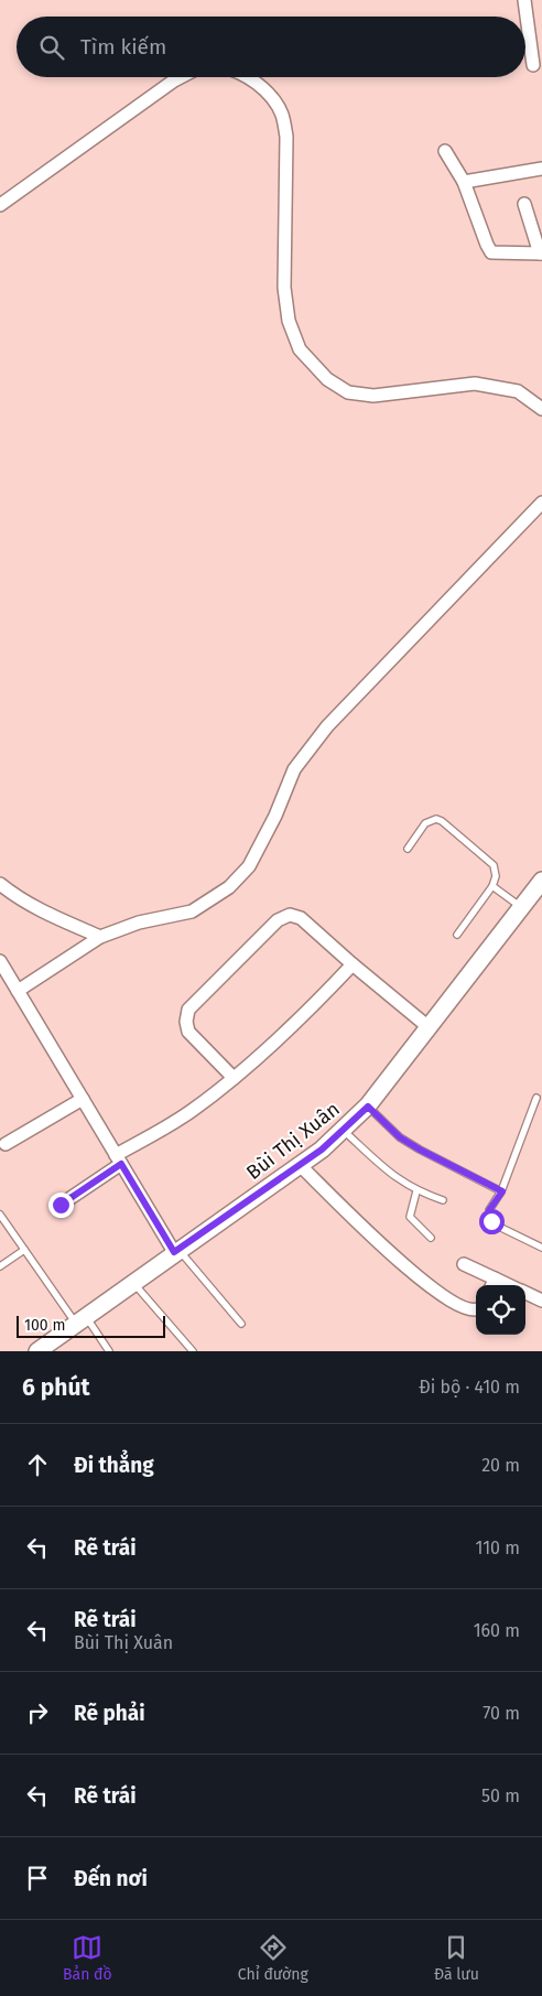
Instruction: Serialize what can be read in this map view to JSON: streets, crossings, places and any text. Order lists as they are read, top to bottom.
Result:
{
  "streets": {
    "main road": ["Bùi Thị Xuân"]
  },
  "scale_bar": "100 m",
  "page": {
    "search": "Tìm kiếm",
    "scale": "100 m",
    "heading": ["6 phút", "Đi bộ · 410 m"],
    "list": [
      ["Đi thẳng", "20 m"],
      ["Rẽ trái", "110 m"],
      ["Rẽ trái", "Bùi Thị Xuân", "160 m"],
      ["Rẽ phải", "70 m"],
      ["Rẽ trái", "50 m"],
      "Đến nơi"
    ],
    "nav": ["Bản đồ", "Chỉ đường", "Đã lưu"]
  }
}
